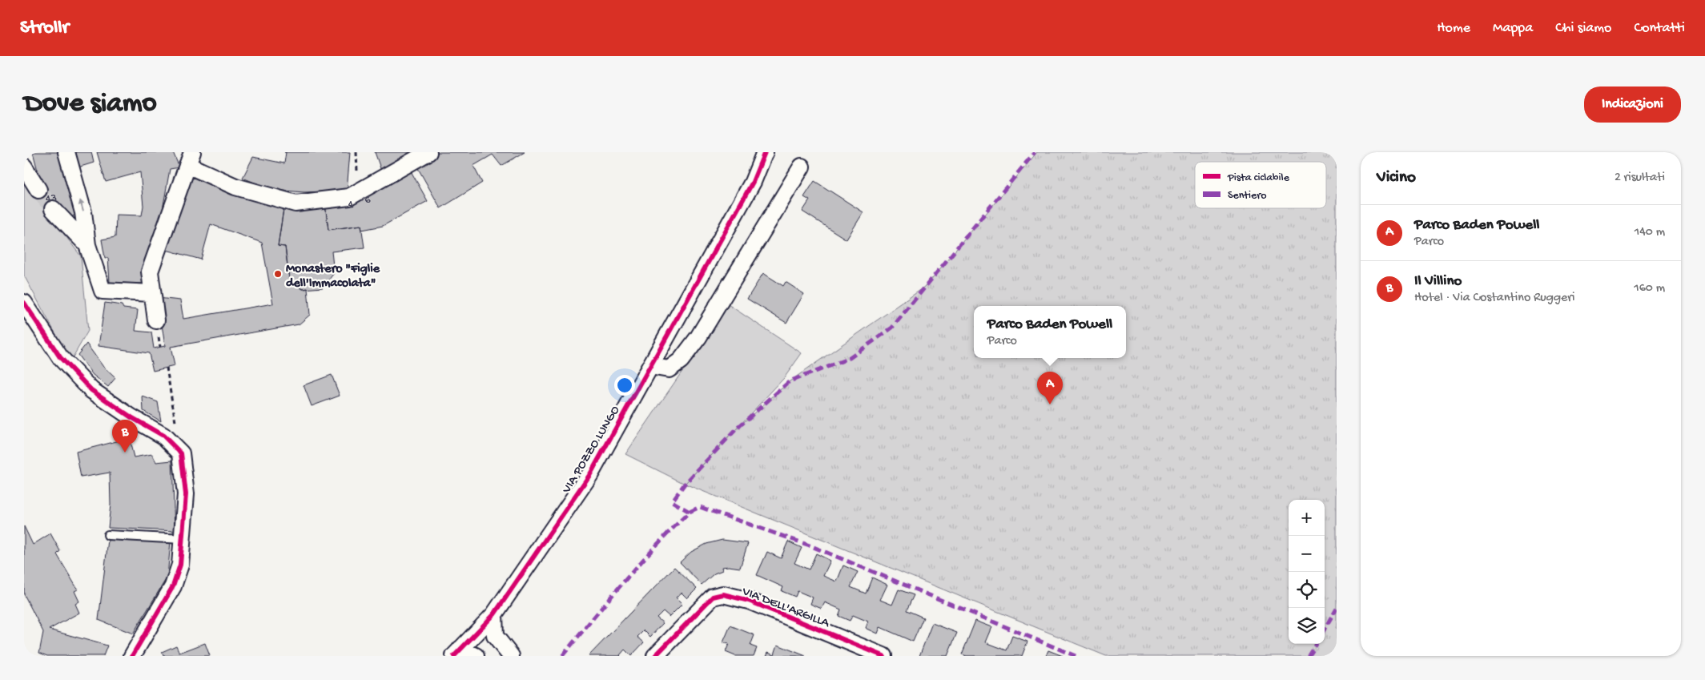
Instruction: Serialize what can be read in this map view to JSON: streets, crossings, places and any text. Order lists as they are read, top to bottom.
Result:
{
  "streets": {
    "street": ["VIA POZZO LUNGO", "VIA DELL'ARGILLA"]
  },
  "places": ["Monastero \"Figlie dell'Immacolata\""],
  "house_numbers": ["43", "6", "4"],
  "legend": ["Pista ciclabile", "Sentiero"],
  "page": {
    "header": "Strollr",
    "nav": [
      "Home",
      "Mappa",
      "Chi siamo",
      "Contatti"
    ],
    "buttons": "Indicazioni",
    "title": "Dove siamo",
    "heading": ["Vicino", "2 risultati"],
    "list": [
      {
        "mark": "A",
        "name": "Parco Baden Powell",
        "note": "Parco",
        "value": "140 m"
      },
      {
        "mark": "B",
        "name": "Il Villino",
        "note": "Hotel · Via Costantino Ruggeri",
        "value": "160 m"
      }
    ],
    "popup": ["Parco Baden Powell", "Parco"],
    "pins": ["A", "B"],
    "map_buttons": ["+", "−"]
  }
}
